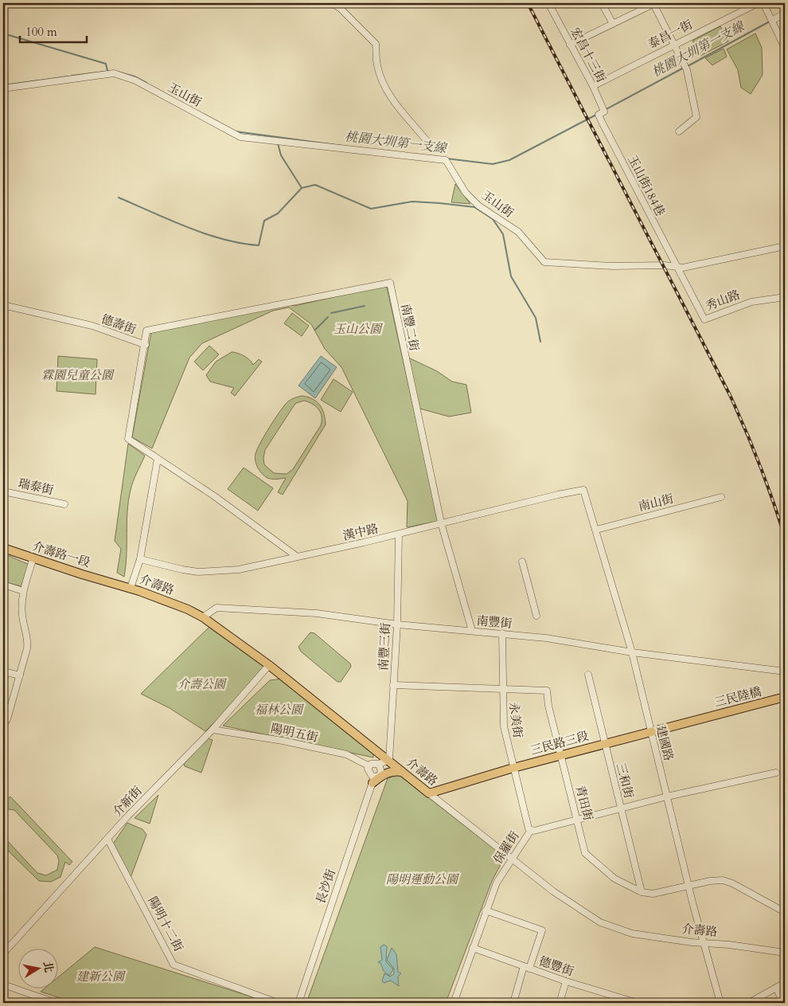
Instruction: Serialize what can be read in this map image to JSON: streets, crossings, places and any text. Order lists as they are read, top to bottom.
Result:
{
  "streets": {
    "main road": [
      "介壽路一段",
      "介壽路",
      "三民陸橋",
      "三民路三段"
    ],
    "street": [
      "泰昌一街",
      "宏昌十三街",
      "玉山街",
      "玉山街184巷",
      "秀山路",
      "德壽街",
      "南豐二街",
      "瑞泰街",
      "南山街",
      "漢中路",
      "南豐街",
      "南豐三街",
      "永美街",
      "陽明五街",
      "建國路",
      "三和街",
      "介新街",
      "青田街",
      "保羅街",
      "長沙街",
      "陽明十二街",
      "德豐街"
    ]
  },
  "crossings": [
    ["泰昌一街", "宏昌十三街"],
    ["宏昌十三街", "玉山街184巷"],
    ["玉山街", "玉山街184巷"],
    ["玉山街", "秀山路"],
    ["玉山街184巷", "秀山路"],
    ["德壽街", "南豐二街"],
    ["德壽街", "漢中路"],
    ["南豐二街", "漢中路"],
    ["南豐二街", "南豐街"],
    ["南山街", "建國路"],
    ["漢中路", "南豐三街"],
    ["漢中路", "建國路"],
    ["介壽路一段", "介壽路"],
    ["介壽路", "南豐街"],
    ["介壽路", "南豐三街"],
    ["介壽路", "三民路三段"],
    ["介壽路", "建國路"],
    ["介壽路", "介新街"],
    ["介壽路", "保羅街"],
    ["南豐街", "南豐三街"],
    ["南豐街", "永美街"],
    ["南豐街", "建國路"],
    ["南豐三街", "青田街"],
    ["三民陸橋", "三民路三段"],
    ["永美街", "三民路三段"],
    ["永美街", "青田街"],
    ["永美街", "保羅街"],
    ["陽明五街", "介新街"],
    ["三民路三段", "建國路"],
    ["三民路三段", "三和街"],
    ["三民路三段", "青田街"],
    ["建國路", "青田街"],
    ["建國路", "保羅街"],
    ["三和街", "青田街"],
    ["三和街", "保羅街"],
    ["介新街", "陽明十二街"],
    ["青田街", "保羅街"],
    ["保羅街", "德豐街"]
  ],
  "water": ["桃園大圳第一支線"],
  "parks": [
    "玉山公園",
    "霖園兒童公園",
    "介壽公園",
    "福林公園",
    "陽明運動公園",
    "建新公園"
  ],
  "scale_bar": "100 m",
  "north": "right"
}
